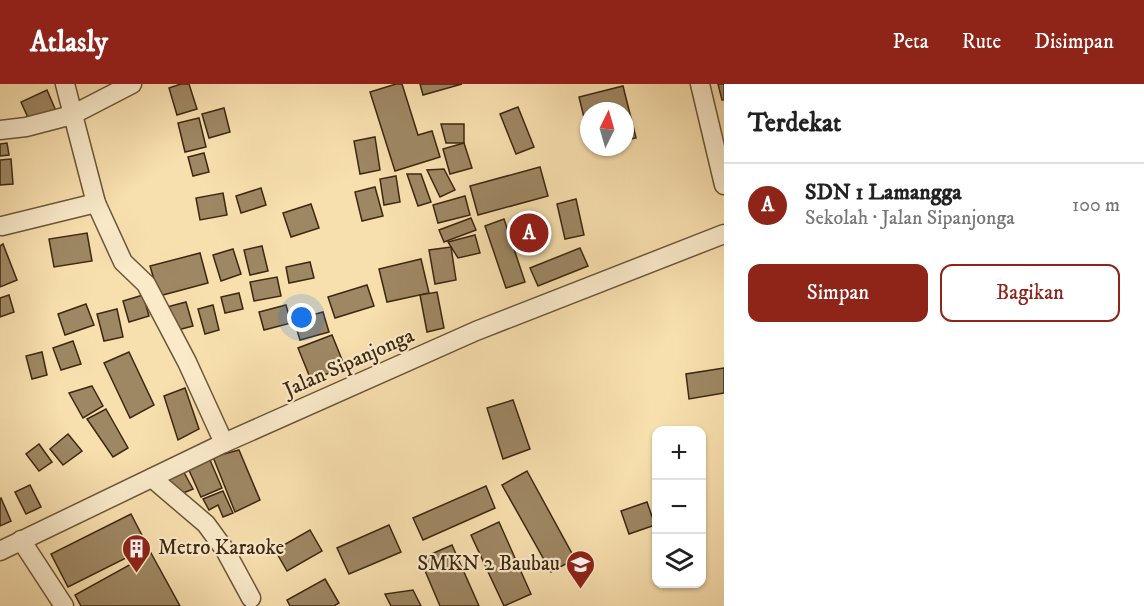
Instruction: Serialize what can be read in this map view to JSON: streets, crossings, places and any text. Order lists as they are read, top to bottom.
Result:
{
  "streets": {
    "street": ["Jalan Sipanjonga"]
  },
  "places": {
    "building": ["Metro Karaoke"],
    "school or university": ["SMKN 2 Baubau"]
  },
  "north": "top",
  "page": {
    "header": "Atlasly",
    "nav": ["Peta", "Rute", "Disimpan"],
    "heading": "Terdekat",
    "list": [
      {
        "mark": "A",
        "name": "SDN 1 Lamangga",
        "note": "Sekolah · Jalan Sipanjonga",
        "value": "100 m"
      }
    ],
    "pins": "A",
    "buttons": ["Simpan", "Bagikan"],
    "map_buttons": ["+", "−"]
  }
}
